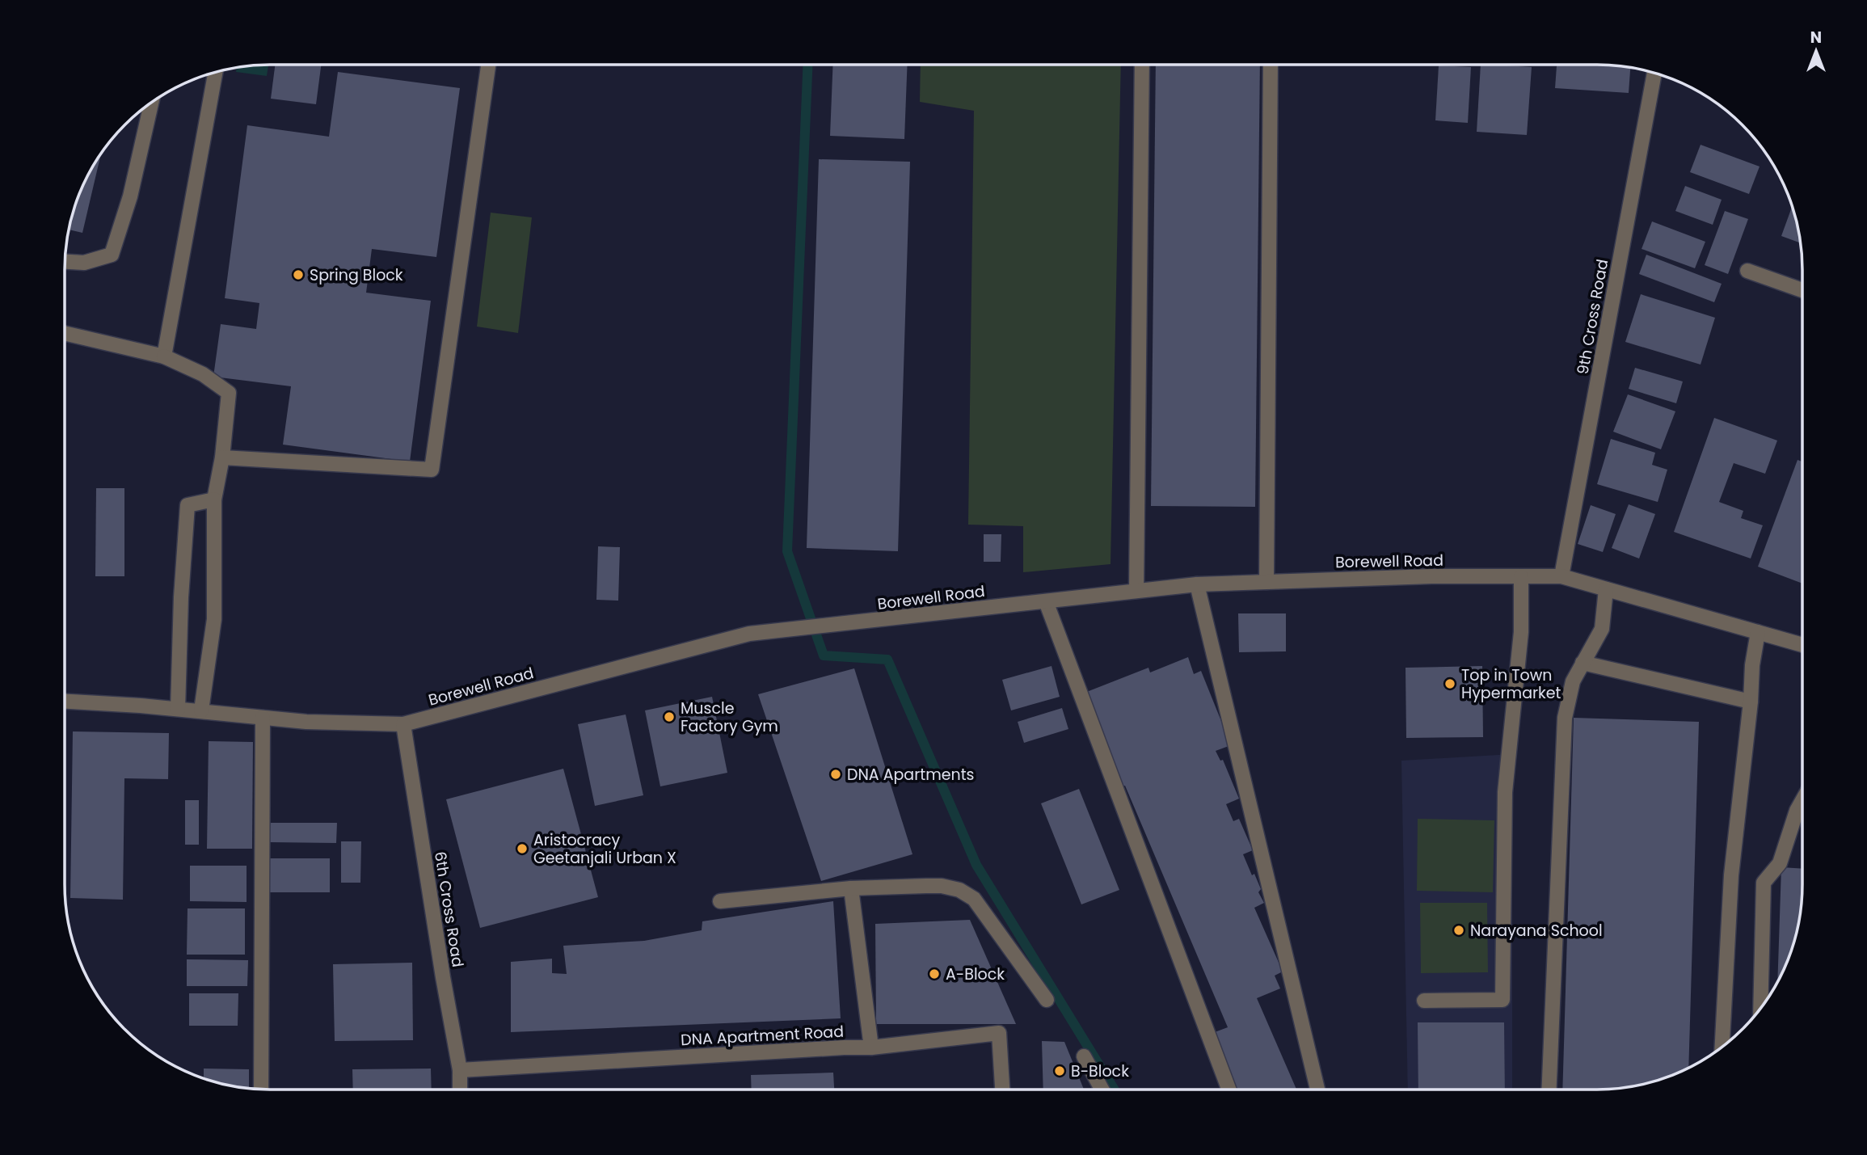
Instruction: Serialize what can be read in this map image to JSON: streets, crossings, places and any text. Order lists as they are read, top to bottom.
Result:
{
  "streets": {
    "street": [
      "9th Cross Road",
      "Borewell Road",
      "6th Cross Road",
      "DNA Apartment Road"
    ]
  },
  "crossings": [
    ["9th Cross Road", "Borewell Road"],
    ["Borewell Road", "6th Cross Road"],
    ["6th Cross Road", "DNA Apartment Road"]
  ],
  "places": [
    "Spring Block",
    "Top in Town Hypermarket",
    "Muscle Factory Gym",
    "DNA Apartments",
    "Aristocracy Geetanjali Urban X",
    "Narayana School",
    "A-Block",
    "B-Block"
  ],
  "north": "top"
}
